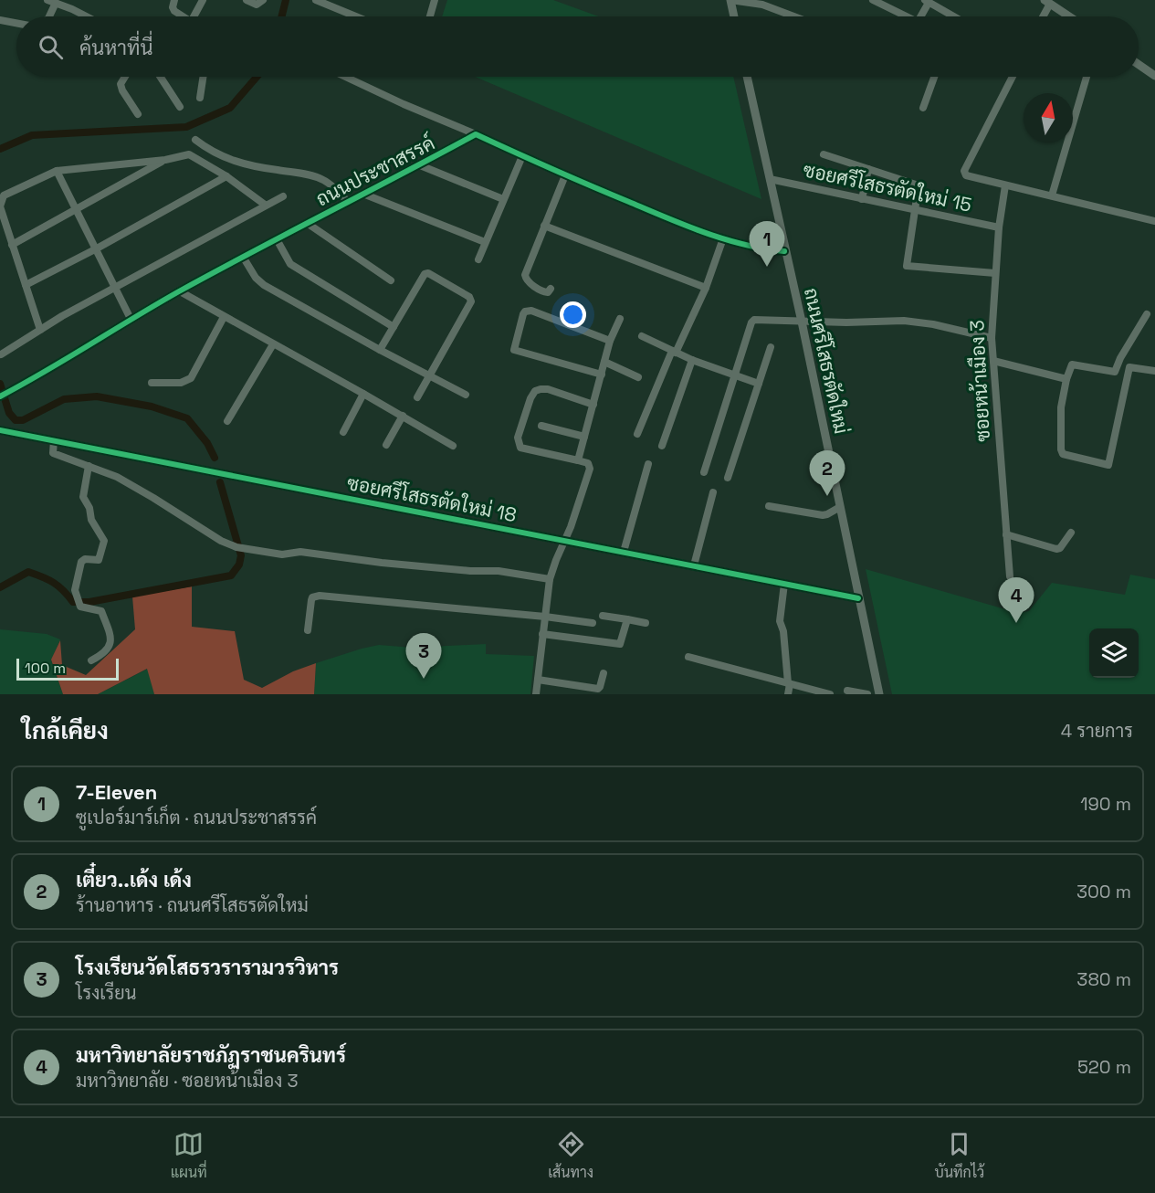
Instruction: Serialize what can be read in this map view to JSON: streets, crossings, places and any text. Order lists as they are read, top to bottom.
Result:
{
  "streets": {
    "street": [
      "ถนนประชาสรรค์",
      "ซอยศรีโสธรตัดใหม่ 15",
      "ถนนศรีโสธรตัดใหม่",
      "ซอยหน้าเมือง 3",
      "ซอยศรีโสธรตัดใหม่ 18"
    ]
  },
  "crossings": [
    ["ซอยศรีโสธรตัดใหม่ 15", "ถนนศรีโสธรตัดใหม่"],
    ["ซอยศรีโสธรตัดใหม่ 15", "ซอยหน้าเมือง 3"],
    ["ถนนศรีโสธรตัดใหม่", "ซอยศรีโสธรตัดใหม่ 18"]
  ],
  "scale_bar": "100 m",
  "north": "top",
  "page": {
    "search": "ค้นหาที่นี่",
    "pins": [
      "1",
      "2",
      "4",
      "3"
    ],
    "scale": "100 m",
    "heading": ["ใกล้เคียง", "4 รายการ"],
    "list": [
      {
        "mark": "1",
        "name": "7-Eleven",
        "note": "ซูเปอร์มาร์เก็ต · ถนนประชาสรรค์",
        "value": "190 m"
      },
      {
        "mark": "2",
        "name": "เตี๋ยว..เด้ง เด้ง",
        "note": "ร้านอาหาร · ถนนศรีโสธรตัดใหม่",
        "value": "300 m"
      },
      {
        "mark": "3",
        "name": "โรงเรียนวัดโสธรวรารามวรวิหาร",
        "note": "โรงเรียน",
        "value": "380 m"
      },
      {
        "mark": "4",
        "name": "มหาวิทยาลัยราชภัฏราชนครินทร์",
        "note": "มหาวิทยาลัย · ซอยหน้าเมือง 3",
        "value": "520 m"
      }
    ],
    "nav": ["แผนที่", "เส้นทาง", "บันทึกไว้"]
  }
}
